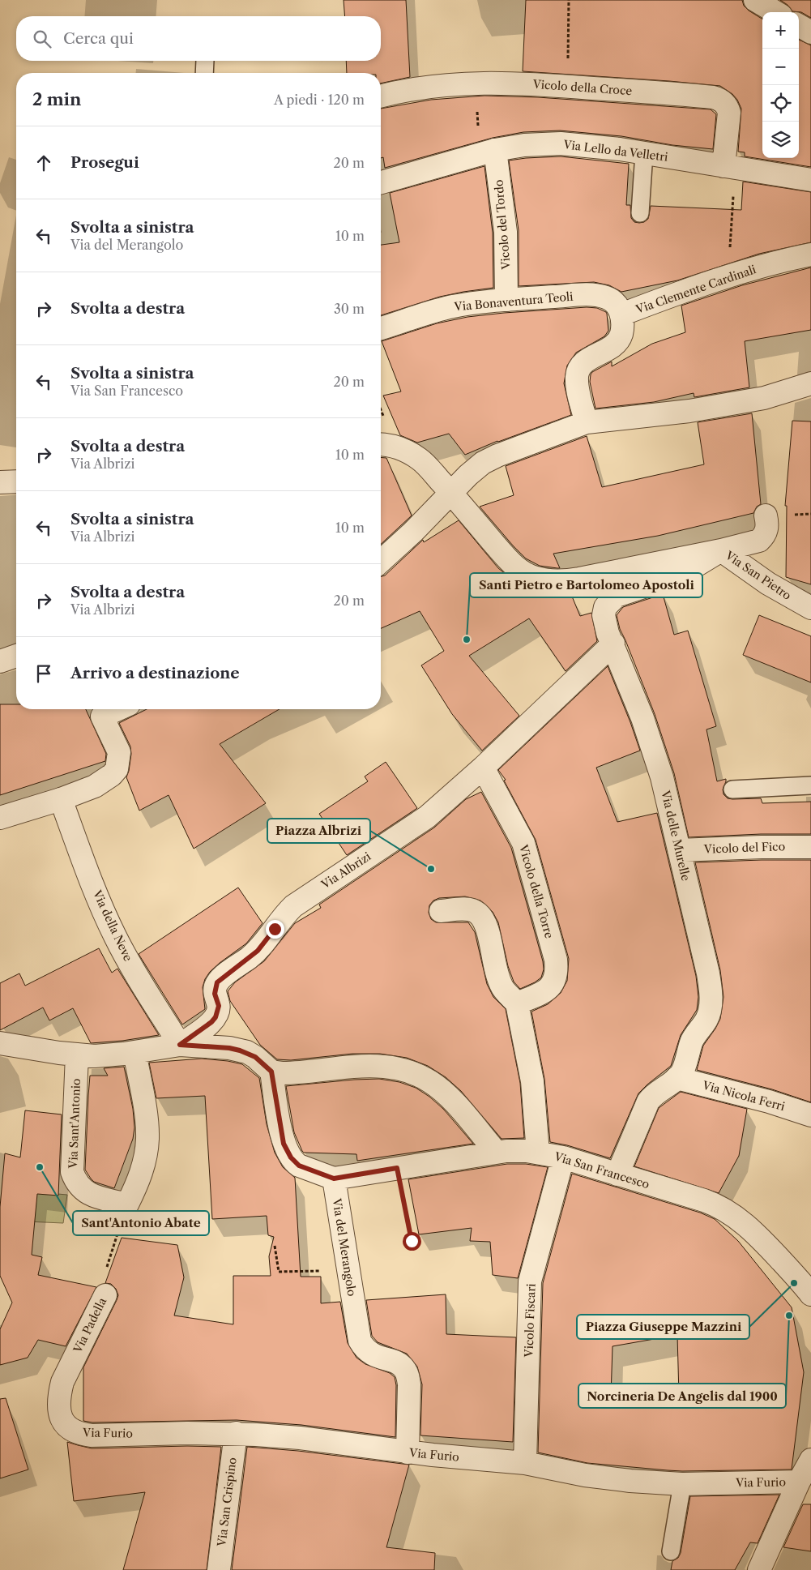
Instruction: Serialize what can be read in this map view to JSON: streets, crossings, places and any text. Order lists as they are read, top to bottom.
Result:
{
  "streets": {
    "street": [
      "Vicolo della Croce",
      "Via Lello da Velletri",
      "Vicolo del Tordo",
      "Via Clemente Cardinali",
      "Via Bonaventura Teoli",
      "Via San Pietro",
      "Via delle Murelle",
      "Vicolo del Fico",
      "Via Albrizi",
      "Vicolo della Torre",
      "Via della Neve",
      "Via Nicola Ferri",
      "Via Sant'Antonio",
      "Via San Francesco",
      "Via del Merangolo",
      "Vicolo Fiscari",
      "Via Padella",
      "Via Furio",
      "Via San Crispino"
    ]
  },
  "crossings": [
    ["Vicolo della Croce", "Via Lello da Velletri"],
    ["Via Lello da Velletri", "Vicolo del Tordo"],
    ["Vicolo del Tordo", "Via Bonaventura Teoli"],
    ["Via Clemente Cardinali", "Via Bonaventura Teoli"],
    ["Via San Pietro", "Via delle Murelle"],
    ["Via delle Murelle", "Vicolo del Fico"],
    ["Via delle Murelle", "Via Albrizi"],
    ["Via delle Murelle", "Via Nicola Ferri"],
    ["Via delle Murelle", "Via San Francesco"],
    ["Via Albrizi", "Vicolo della Torre"],
    ["Via Albrizi", "Via della Neve"],
    ["Via Sant'Antonio", "Via Padella"],
    ["Via San Francesco", "Vicolo Fiscari"],
    ["Via del Merangolo", "Via Furio"],
    ["Vicolo Fiscari", "Via Furio"],
    ["Via Padella", "Via Furio"],
    ["Via Furio", "Via San Crispino"]
  ],
  "places": [
    "Santi Pietro e Bartolomeo Apostoli",
    "Piazza Albrizi",
    "Sant'Antonio Abate",
    "Piazza Giuseppe Mazzini",
    "Norcineria De Angelis dal 1900"
  ],
  "page": {
    "map_buttons": ["+", "−"],
    "search": "Cerca qui",
    "heading": ["2 min", "A piedi · 120 m"],
    "list": [
      ["Prosegui", "20 m"],
      ["Svolta a sinistra", "Via del Merangolo", "10 m"],
      ["Svolta a destra", "30 m"],
      ["Svolta a sinistra", "Via San Francesco", "20 m"],
      ["Svolta a destra", "Via Albrizi", "10 m"],
      ["Svolta a sinistra", "Via Albrizi", "10 m"],
      ["Svolta a destra", "Via Albrizi", "20 m"],
      "Arrivo a destinazione"
    ]
  }
}
